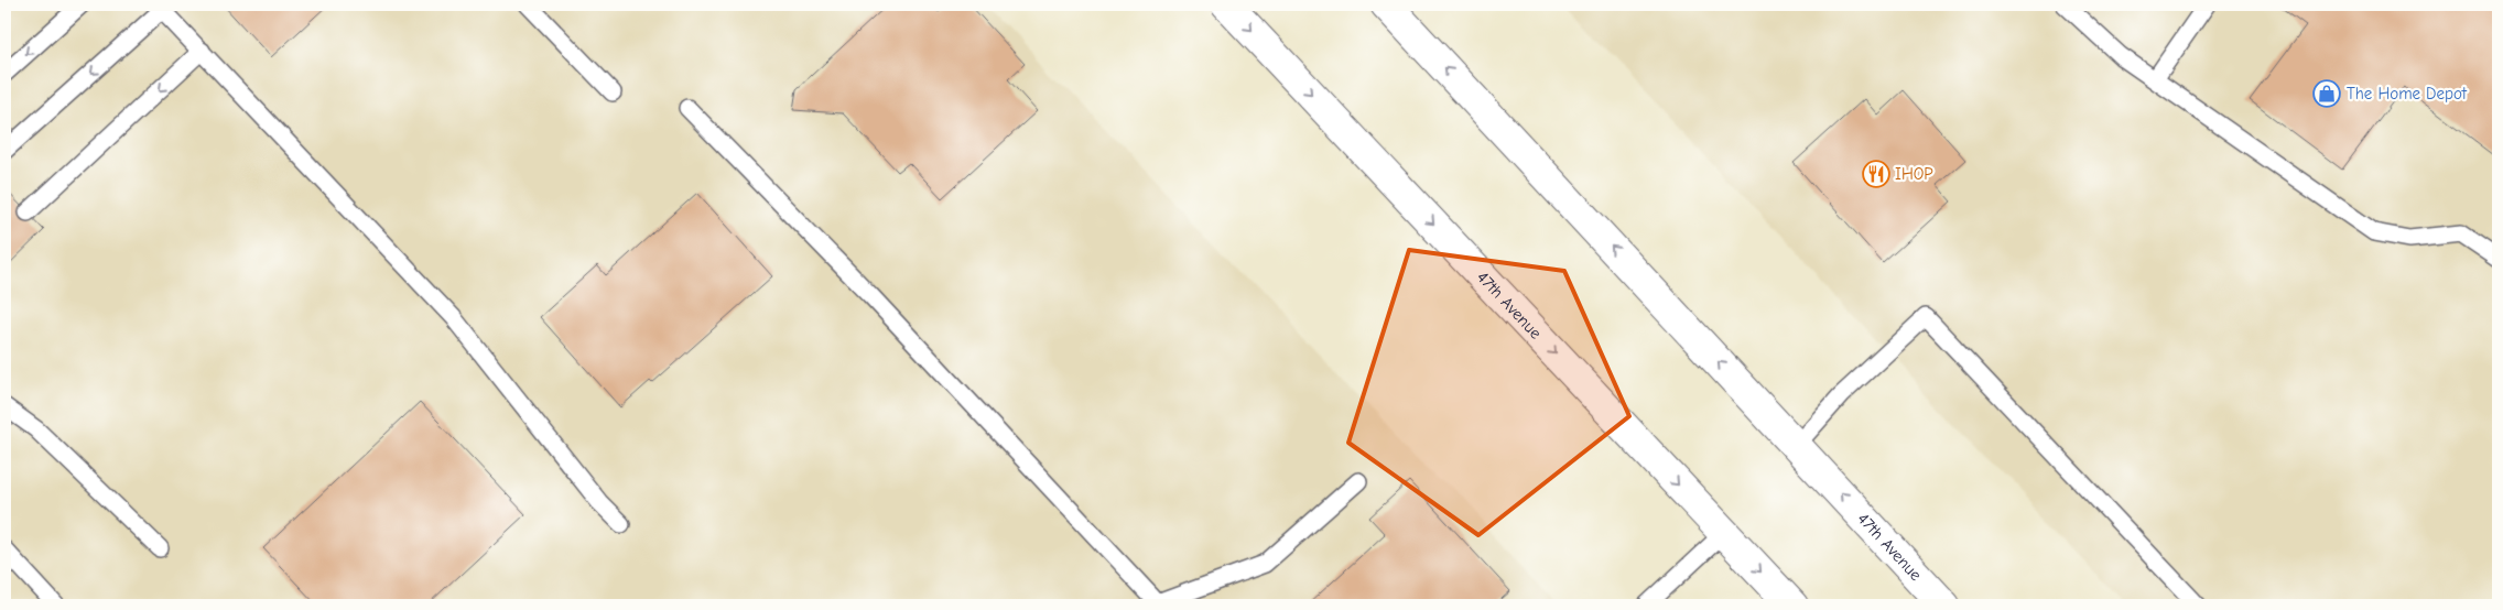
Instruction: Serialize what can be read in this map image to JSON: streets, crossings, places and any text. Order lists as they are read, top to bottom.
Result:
{
  "streets": {
    "main road": ["47th Avenue"]
  },
  "places": {
    "shop": ["The Home Depot"],
    "restaurant": ["IHOP"]
  }
}
